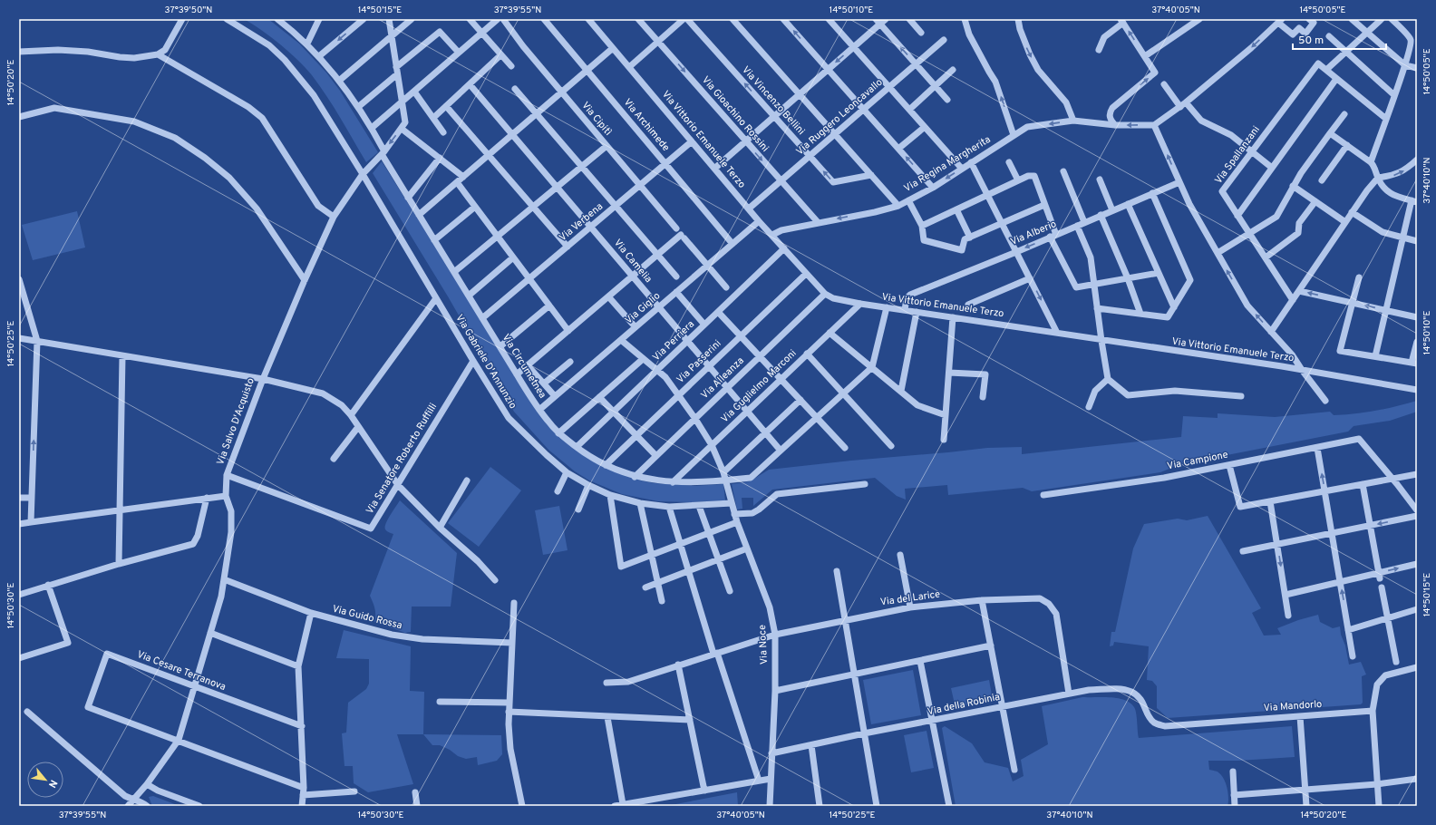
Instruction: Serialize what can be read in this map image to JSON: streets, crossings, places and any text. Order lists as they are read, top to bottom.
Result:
{
  "streets": {
    "street": [
      "Via Vincenzo Bellini",
      "Via Gioachino Rossini",
      "Via Ruggero Leoncavallo",
      "Via Cipitì",
      "Via Archimede",
      "Via Vittorio Emanuele Terzo",
      "Via Spallanzani",
      "Via Regina Margherita",
      "Via Verbena",
      "Via Alberio",
      "Via Camelia",
      "Via Giglio",
      "Via Perriera",
      "Via Gabriele D'Annunzio",
      "Via Passerini",
      "Via Circumetnea",
      "Via Alleanza",
      "Via Guglielmo Marconi",
      "Via Salvo D'Acquisto",
      "Via Senatore Roberto Ruffilli",
      "Via Campione",
      "Via del Larice",
      "Via Guido Rossa",
      "Via Noce",
      "Via Cesare Terranova",
      "Via della Robinia",
      "Via Mandorlo"
    ]
  },
  "crossings": [
    ["Via Vincenzo Bellini", "Via Ruggero Leoncavallo"],
    ["Via Gioachino Rossini", "Via Ruggero Leoncavallo"],
    ["Via Gioachino Rossini", "Via Regina Margherita"],
    ["Via Ruggero Leoncavallo", "Via Vittorio Emanuele Terzo"],
    ["Via Cipitì", "Via Verbena"],
    ["Via Archimede", "Via Verbena"],
    ["Via Archimede", "Via Giglio"],
    ["Via Vittorio Emanuele Terzo", "Via Regina Margherita"],
    ["Via Vittorio Emanuele Terzo", "Via Verbena"],
    ["Via Vittorio Emanuele Terzo", "Via Alberio"],
    ["Via Vittorio Emanuele Terzo", "Via Giglio"],
    ["Via Vittorio Emanuele Terzo", "Via Perriera"],
    ["Via Vittorio Emanuele Terzo", "Via Passerini"],
    ["Via Vittorio Emanuele Terzo", "Via Alleanza"],
    ["Via Vittorio Emanuele Terzo", "Via Guglielmo Marconi"],
    ["Via Verbena", "Via Camelia"],
    ["Via Verbena", "Via Circumetnea"],
    ["Via Camelia", "Via Giglio"],
    ["Via Camelia", "Via Perriera"],
    ["Via Camelia", "Via Passerini"],
    ["Via Camelia", "Via Circumetnea"],
    ["Via Camelia", "Via Alleanza"],
    ["Via Camelia", "Via Guglielmo Marconi"],
    ["Via Giglio", "Via Circumetnea"],
    ["Via Giglio", "Via Noce"],
    ["Via Perriera", "Via Circumetnea"],
    ["Via Perriera", "Via Noce"],
    ["Via Gabriele D'Annunzio", "Via Salvo D'Acquisto"],
    ["Via Gabriele D'Annunzio", "Via Senatore Roberto Ruffilli"],
    ["Via Gabriele D'Annunzio", "Via Noce"],
    ["Via Passerini", "Via Circumetnea"],
    ["Via Passerini", "Via Noce"],
    ["Via Circumetnea", "Via Alleanza"],
    ["Via Circumetnea", "Via Guglielmo Marconi"],
    ["Via Circumetnea", "Via Salvo D'Acquisto"],
    ["Via Circumetnea", "Via Noce"],
    ["Via Alleanza", "Via Noce"],
    ["Via Guglielmo Marconi", "Via Noce"],
    ["Via Salvo D'Acquisto", "Via Senatore Roberto Ruffilli"],
    ["Via Salvo D'Acquisto", "Via Guido Rossa"],
    ["Via Salvo D'Acquisto", "Via Cesare Terranova"],
    ["Via del Larice", "Via Noce"],
    ["Via del Larice", "Via della Robinia"],
    ["Via Noce", "Via della Robinia"],
    ["Via della Robinia", "Via Mandorlo"]
  ],
  "one_way": ["Via Gioachino Rossini", "Via Regina Margherita"],
  "scale_bar": "50 m",
  "north": "bottom right",
  "coordinates": [
    "37°39'50\"N",
    "14°50'15\"E",
    "37°39'55\"N",
    "14°50'10\"E",
    "37°40'05\"N",
    "14°50'05\"E",
    "14°50'20\"E",
    "37°40'10\"N",
    "14°50'25\"E",
    "14°50'30\"E"
  ]
}
